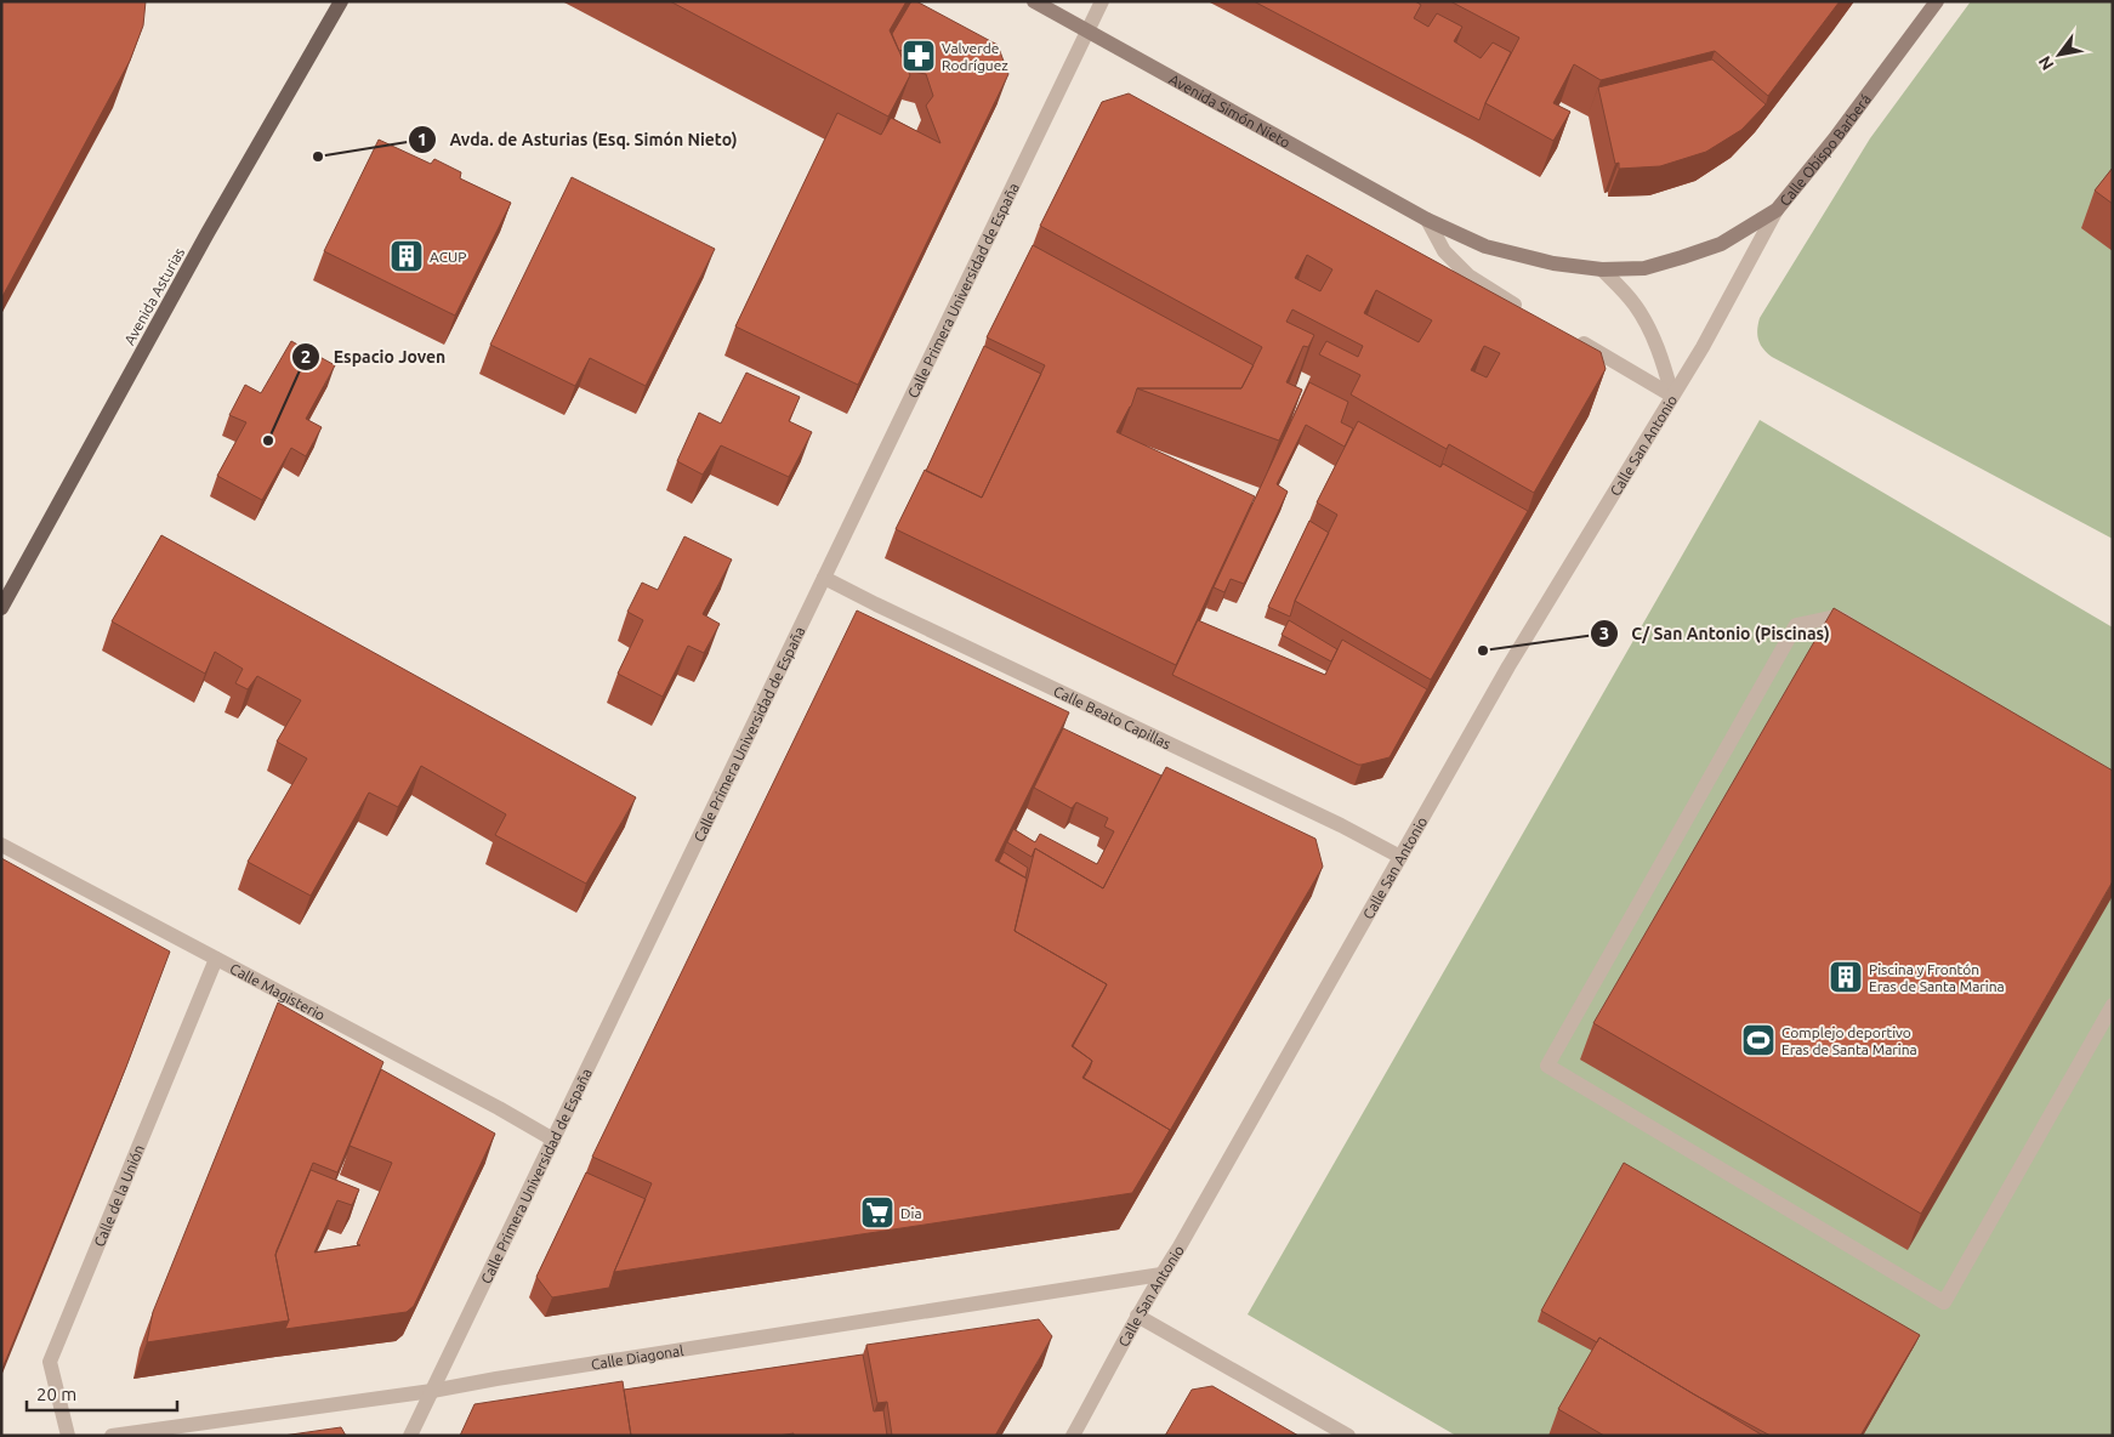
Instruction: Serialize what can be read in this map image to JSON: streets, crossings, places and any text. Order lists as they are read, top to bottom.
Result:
{
  "streets": {
    "main road": ["Avenida Simón Nieto", "Calle Obispo Barberá", "Avenida Asturias"],
    "street": [
      "Calle Primera Universidad de España",
      "Calle San Antonio",
      "Calle Beato Capillas",
      "Calle Magisterio",
      "Calle de la Unión",
      "Calle Diagonal"
    ]
  },
  "crossings": [
    ["Avenida Simón Nieto", "Calle Obispo Barberá"],
    ["Avenida Simón Nieto", "Calle Primera Universidad de España"],
    ["Calle Obispo Barberá", "Calle San Antonio"],
    ["Calle Primera Universidad de España", "Calle Beato Capillas"],
    ["Calle Primera Universidad de España", "Calle Magisterio"],
    ["Calle Primera Universidad de España", "Calle Diagonal"],
    ["Calle San Antonio", "Calle Beato Capillas"],
    ["Calle San Antonio", "Calle Diagonal"],
    ["Calle Magisterio", "Calle de la Unión"]
  ],
  "places": {
    "pharmacy": ["Valverde Rodríguez"],
    "other": ["Avda. de Asturias (Esq. Simón Nieto)", "Espacio Joven", "C/ San Antonio (Piscinas)"],
    "building": ["ACUP", "Piscina y Frontón Eras de Santa Marina"],
    "sports": ["Complejo deportivo Eras de Santa Marina"],
    "supermarket": ["Dia"]
  },
  "scale_bar": "20 m",
  "north": "bottom left"
}
